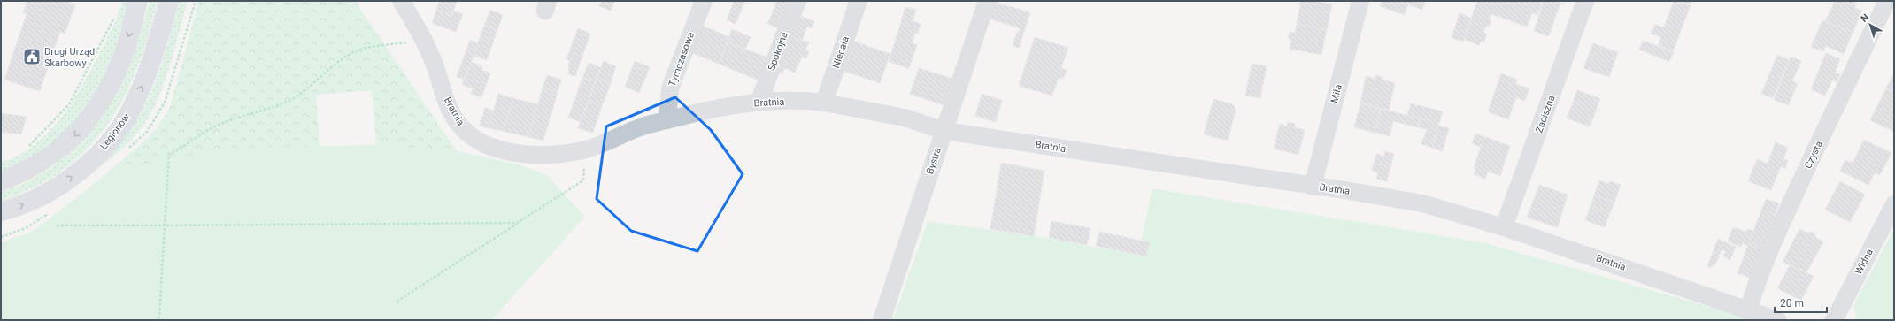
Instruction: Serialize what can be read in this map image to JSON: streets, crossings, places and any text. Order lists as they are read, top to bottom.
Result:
{
  "streets": {
    "street": [
      "Spokojna",
      "Niecała",
      "Tymczasowa",
      "Miła",
      "Bratnia",
      "Zaciszna",
      "Legionów",
      "Czysta",
      "Bystra",
      "Widna"
    ]
  },
  "crossings": [
    ["Spokojna", "Bratnia"],
    ["Niecała", "Bratnia"],
    ["Tymczasowa", "Bratnia"],
    ["Miła", "Bratnia"],
    ["Bratnia", "Zaciszna"],
    ["Bratnia", "Czysta"],
    ["Bratnia", "Bystra"]
  ],
  "places": {
    "public building": ["Drugi Urząd Skarbowy"]
  },
  "scale_bar": "20 m",
  "north": "top left"
}
